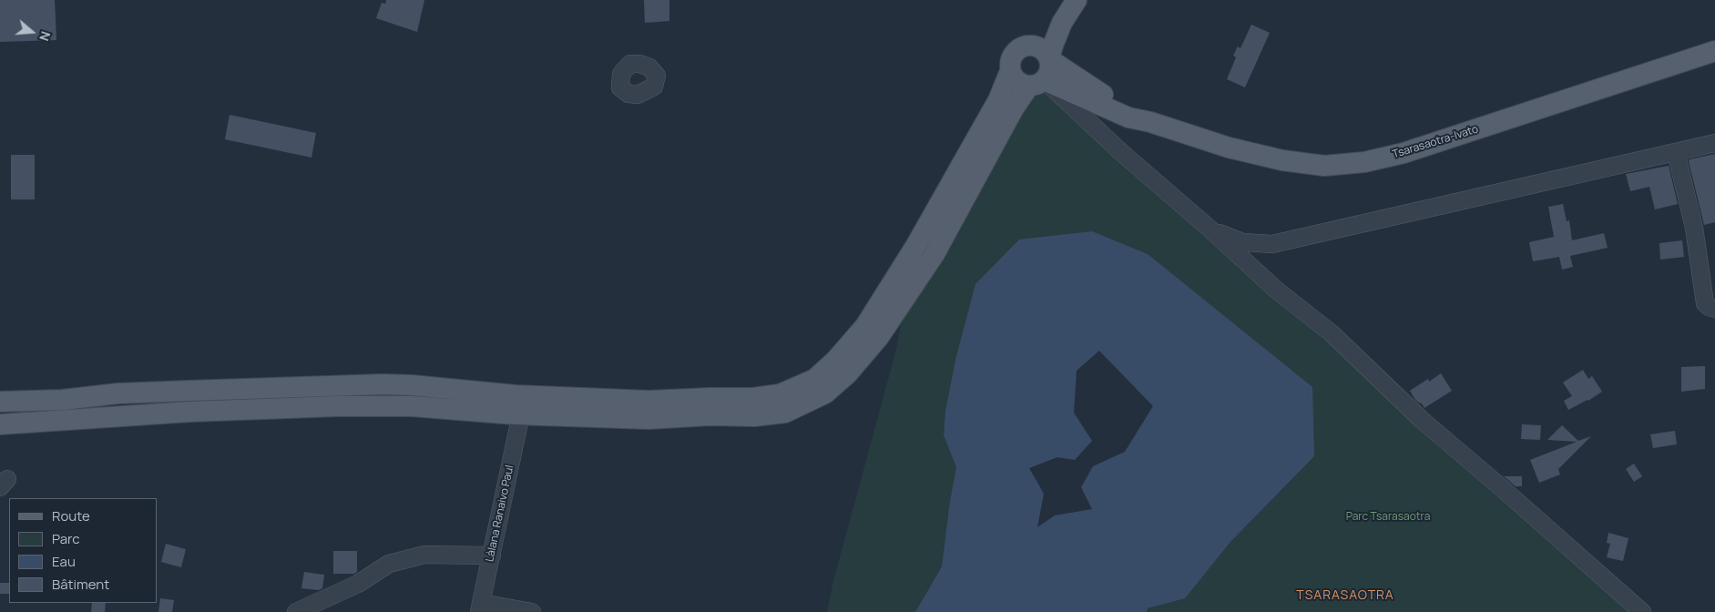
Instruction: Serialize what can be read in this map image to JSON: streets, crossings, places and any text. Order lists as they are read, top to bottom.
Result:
{
  "streets": {
    "main road": ["Tsarasaotra-Ivato"],
    "street": ["Làlana Ranaivo Paul"]
  },
  "districts": ["TSARASAOTRA"],
  "parks": ["Parc Tsarasaotra"],
  "legend": [
    "Route",
    "Parc",
    "Eau",
    "Bâtiment"
  ],
  "north": "right"
}
